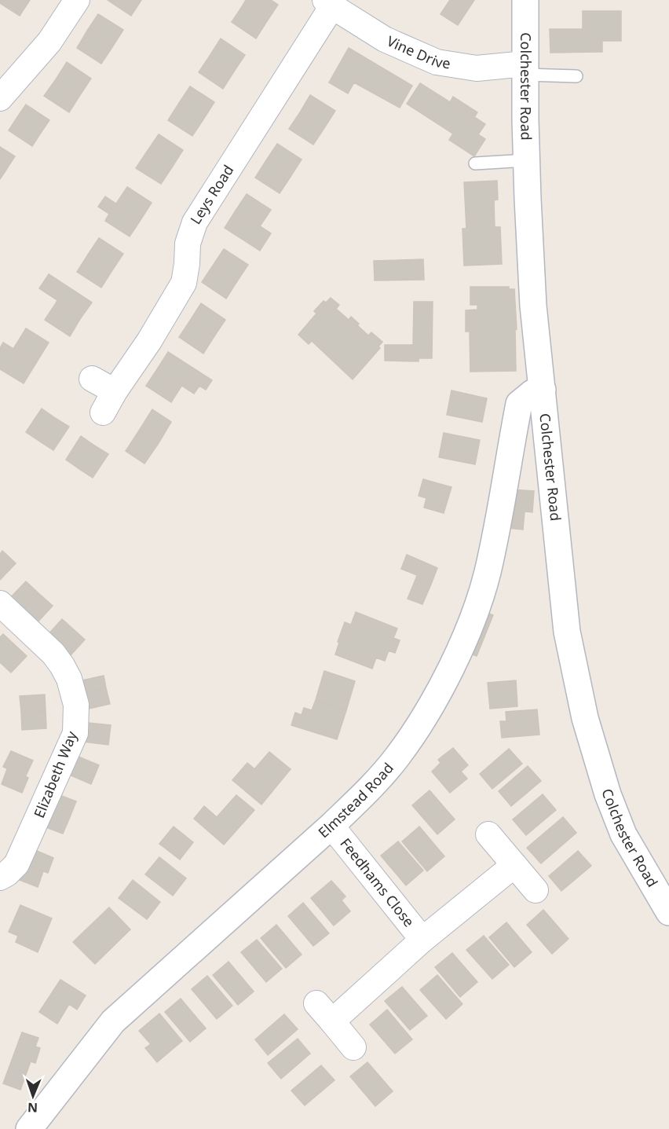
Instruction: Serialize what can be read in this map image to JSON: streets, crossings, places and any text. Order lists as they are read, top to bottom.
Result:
{
  "streets": {
    "main road": ["Colchester Road", "Elmstead Road"],
    "street": [
      "Vine Drive",
      "Leys Road",
      "Elizabeth Way",
      "Feedhams Close"
    ]
  },
  "crossings": [
    ["Vine Drive", "Colchester Road"],
    ["Vine Drive", "Leys Road"],
    ["Colchester Road", "Elmstead Road"],
    ["Elmstead Road", "Feedhams Close"]
  ],
  "north": "bottom"
}
